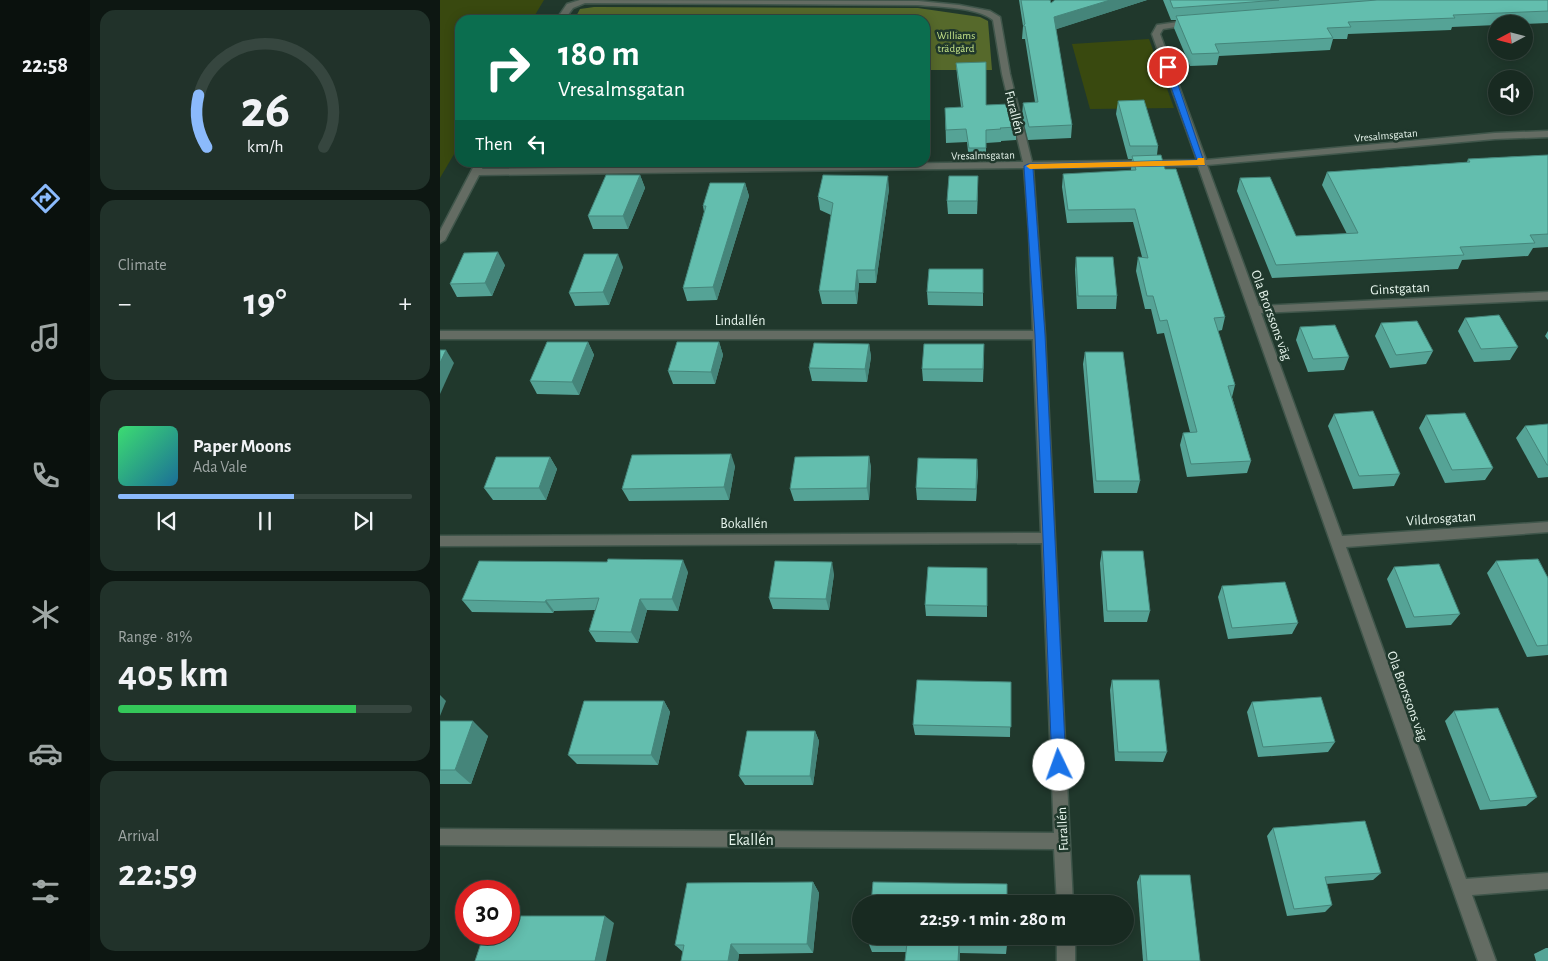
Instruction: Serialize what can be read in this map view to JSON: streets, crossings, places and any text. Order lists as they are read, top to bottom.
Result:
{
  "streets": {
    "street": [
      "Furallén",
      "Vresalmsgatan",
      "Ginstgatan",
      "Ola Brorssons väg",
      "Lindallén",
      "Vildrosgatan",
      "Bokallén",
      "Ekallén"
    ]
  },
  "crossings": [
    ["Furallén", "Vresalmsgatan"],
    ["Furallén", "Lindallén"],
    ["Furallén", "Bokallén"],
    ["Furallén", "Ekallén"],
    ["Vresalmsgatan", "Ola Brorssons väg"],
    ["Ginstgatan", "Ola Brorssons väg"],
    ["Ola Brorssons väg", "Vildrosgatan"]
  ],
  "parks": ["Williams trädgård"],
  "north": "left",
  "page": {
    "tabs": "22:58",
    "turn": ["180 m", "Vresalmsgatan"],
    "then": "Then",
    "tile": [
      "Climate",
      ["Range · 81%", "405 km"],
      ["Arrival", "22:59"]
    ],
    "heat": ["−", "19°", "+"],
    "song": ["Paper Moons", "Ada Vale"],
    "limit": "30",
    "trip": "22:59 · 1 min · 280 m",
    "gauge": ["26", "km/h"]
  }
}
